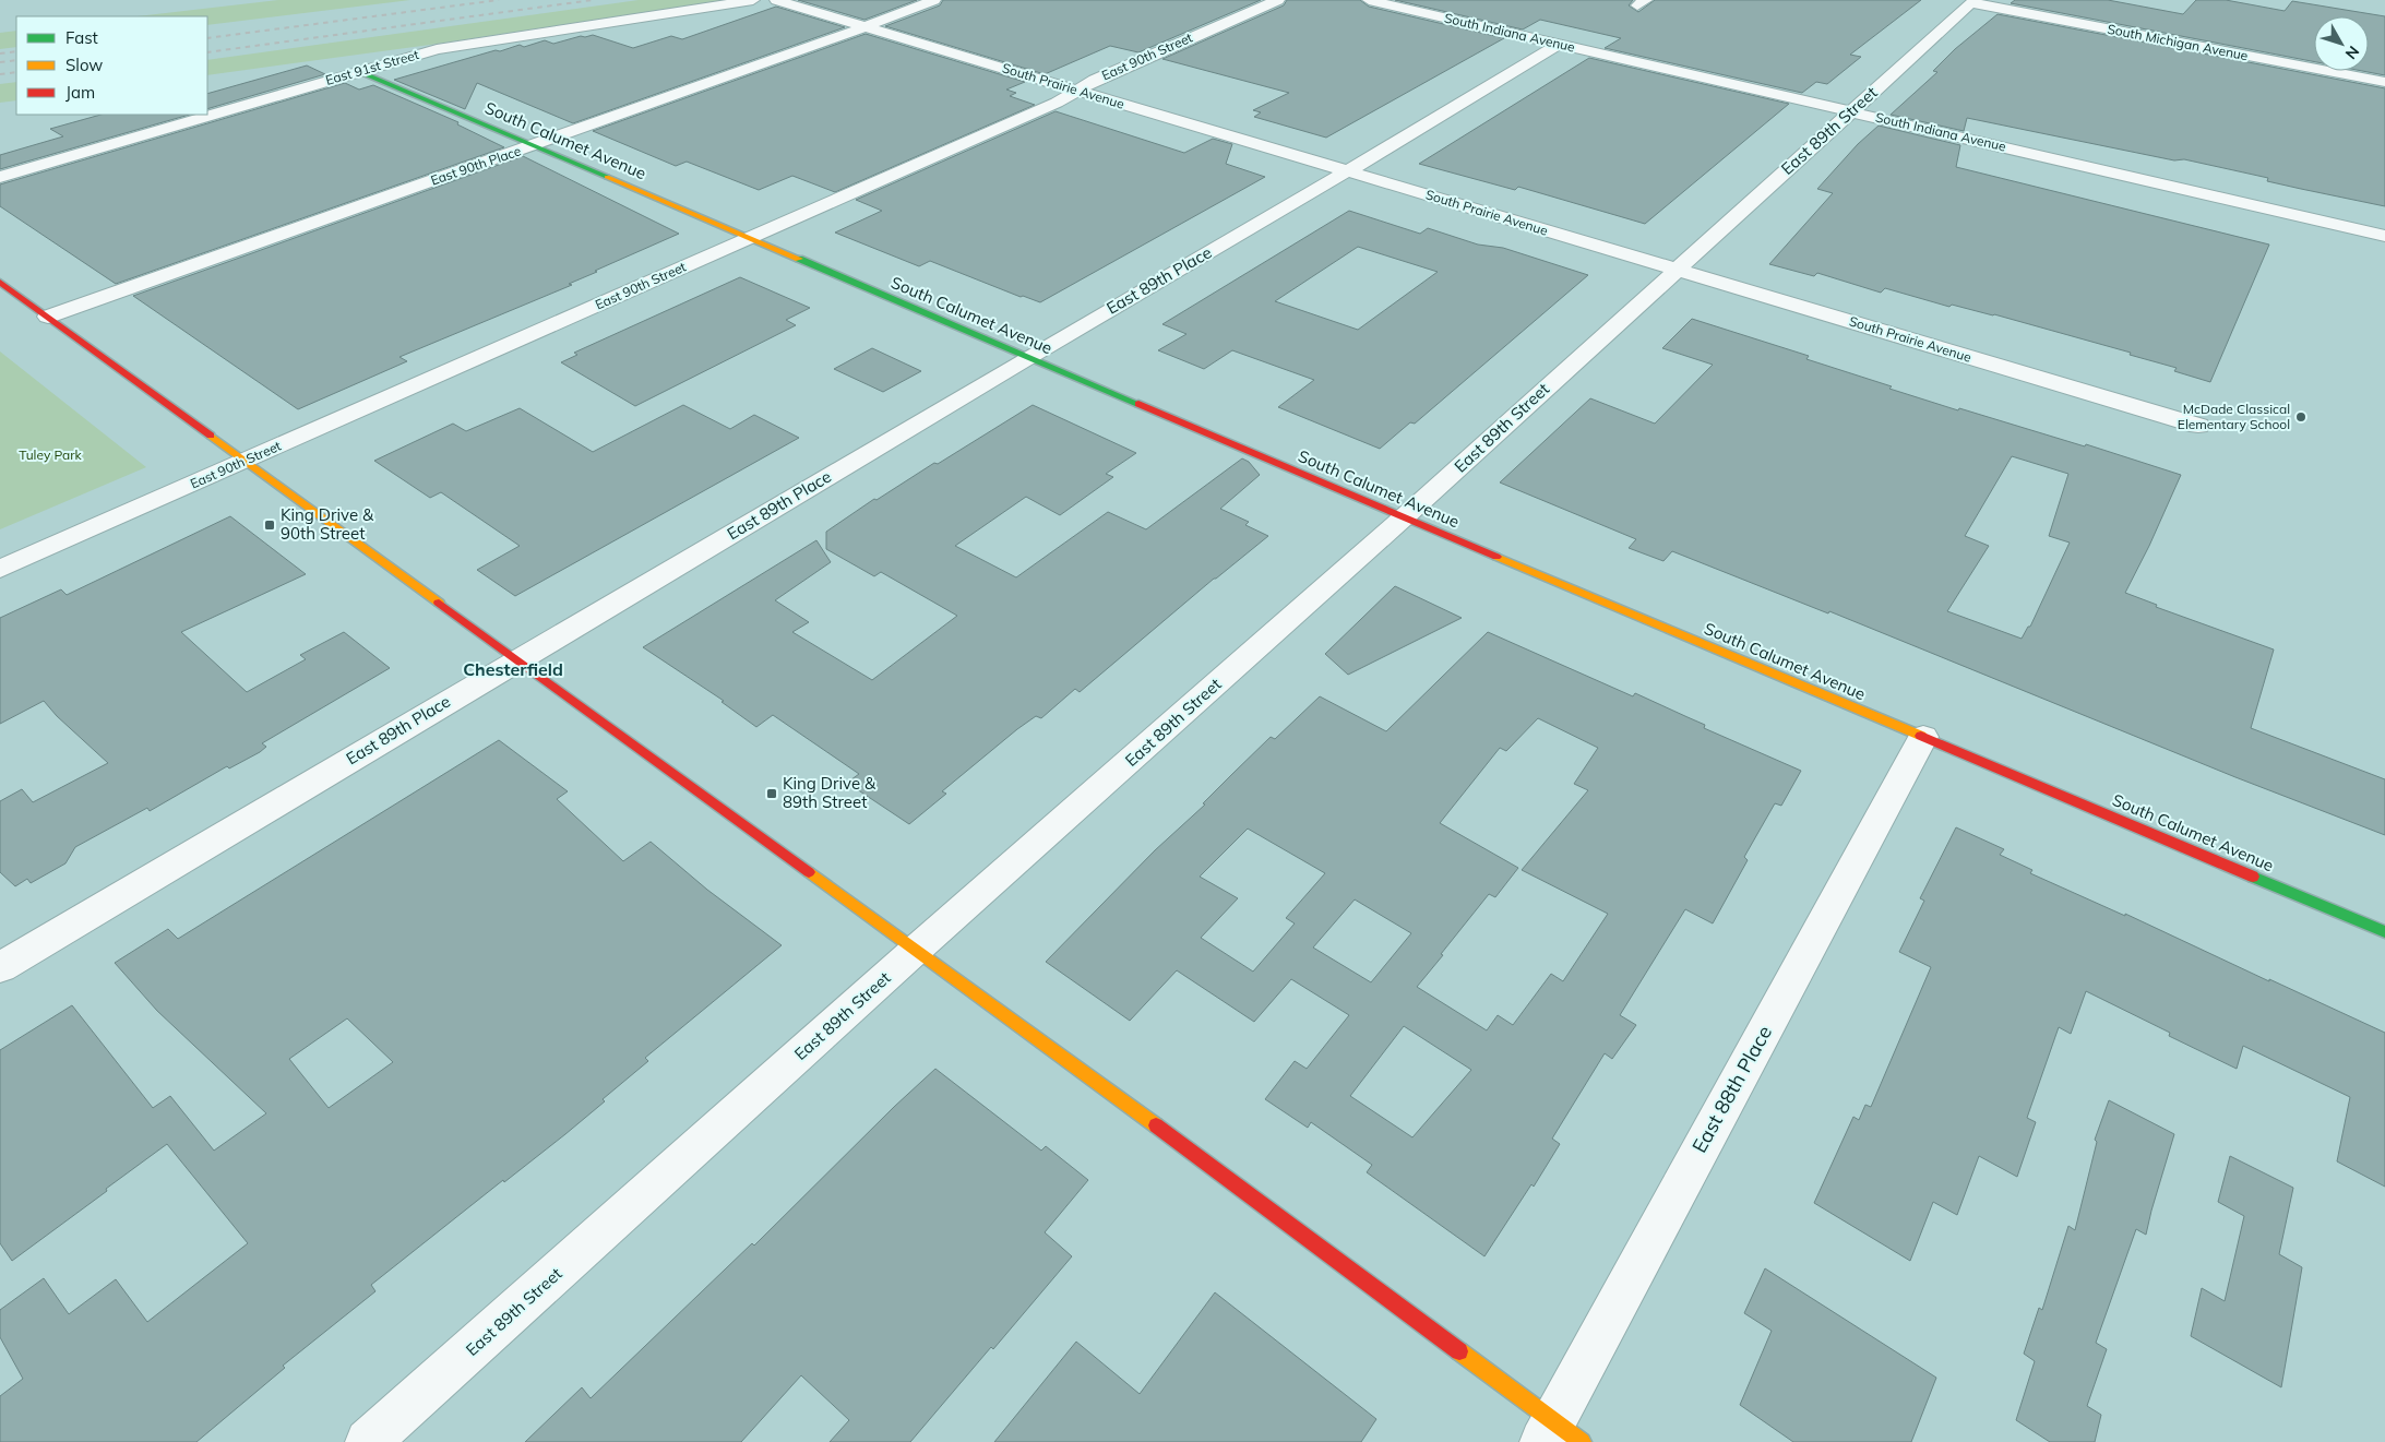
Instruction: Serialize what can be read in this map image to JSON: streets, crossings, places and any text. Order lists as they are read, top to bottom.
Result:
{
  "streets": {
    "street": [
      "South Indiana Avenue",
      "South Michigan Avenue",
      "East 90th Street",
      "East 91st Street",
      "South Prairie Avenue",
      "East 89th Street",
      "South Calumet Avenue",
      "East 90th Place",
      "East 89th Place",
      "East 88th Place"
    ]
  },
  "crossings": [
    ["South Indiana Avenue", "East 89th Street"],
    ["South Indiana Avenue", "East 89th Place"],
    ["South Michigan Avenue", "East 89th Street"],
    ["East 90th Street", "South Prairie Avenue"],
    ["East 90th Street", "South Calumet Avenue"],
    ["East 91st Street", "South Calumet Avenue"],
    ["South Prairie Avenue", "East 89th Street"],
    ["South Prairie Avenue", "East 90th Place"],
    ["South Prairie Avenue", "East 89th Place"],
    ["East 89th Street", "South Calumet Avenue"],
    ["South Calumet Avenue", "East 90th Place"],
    ["South Calumet Avenue", "East 89th Place"],
    ["South Calumet Avenue", "East 88th Place"]
  ],
  "districts": ["Chesterfield"],
  "parks": ["Tuley Park"],
  "places": {
    "other": ["McDade Classical Elementary School"],
    "transit": ["King Drive & 90th Street", "King Drive & 89th Street"]
  },
  "legend": ["Fast", "Slow", "Jam"],
  "north": "bottom right"
}
